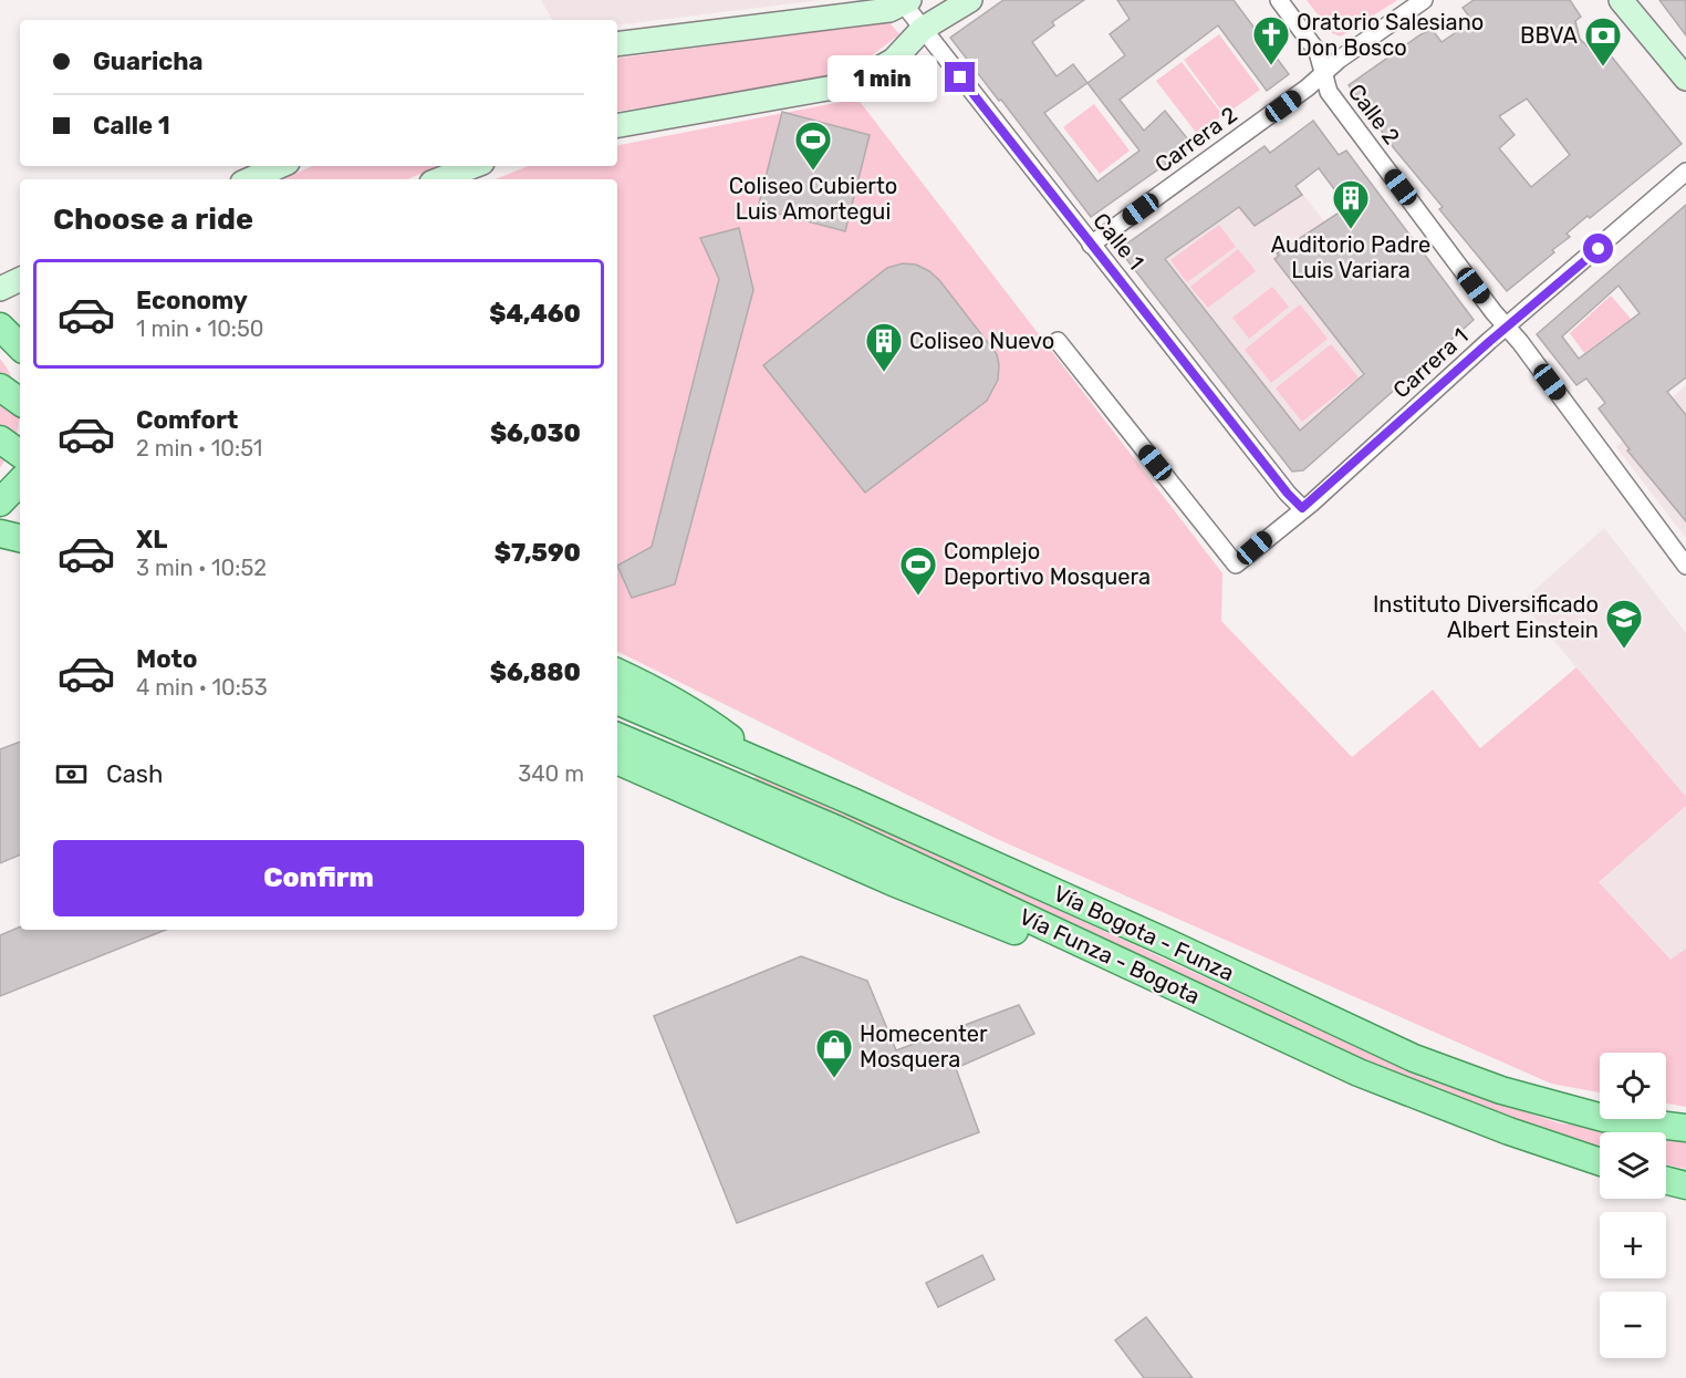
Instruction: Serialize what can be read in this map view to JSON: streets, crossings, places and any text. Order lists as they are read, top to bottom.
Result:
{
  "streets": {
    "main road": ["Vía Bogota - Funza", "Vía Funza - Bogota"],
    "street": [
      "Calle 2",
      "Carrera 2",
      "Calle 1",
      "Carrera 1"
    ]
  },
  "crossings": [
    ["Calle 2", "Carrera 2"],
    ["Calle 2", "Carrera 1"],
    ["Carrera 2", "Calle 1"],
    ["Calle 1", "Carrera 1"]
  ],
  "places": {
    "church": ["Oratorio Salesiano Don Bosco"],
    "bank": ["BBVA"],
    "sports": ["Coliseo Cubierto Luis Amortegui", "Complejo Deportivo Mosquera"],
    "building": ["Auditorio Padre Luis Variara", "Coliseo Nuevo"],
    "school or university": ["Instituto Diversificado Albert Einstein"],
    "shop": ["Homecenter Mosquera"]
  },
  "page": {
    "banner": ["Guaricha", "Calle 1"],
    "bubble": "1 min",
    "heading": "Choose a ride",
    "list": [
      {
        "name": "Economy",
        "note": "1 min · 10:50",
        "value": "$4,460"
      },
      {
        "name": "Comfort",
        "note": "2 min · 10:51",
        "value": "$6,030"
      },
      {
        "name": "XL",
        "note": "3 min · 10:52",
        "value": "$7,590"
      },
      {
        "name": "Moto",
        "note": "4 min · 10:53",
        "value": "$6,880"
      }
    ],
    "pay": ["Cash", "340 m"],
    "buttons": "Confirm",
    "map_buttons": ["+", "−"]
  }
}
